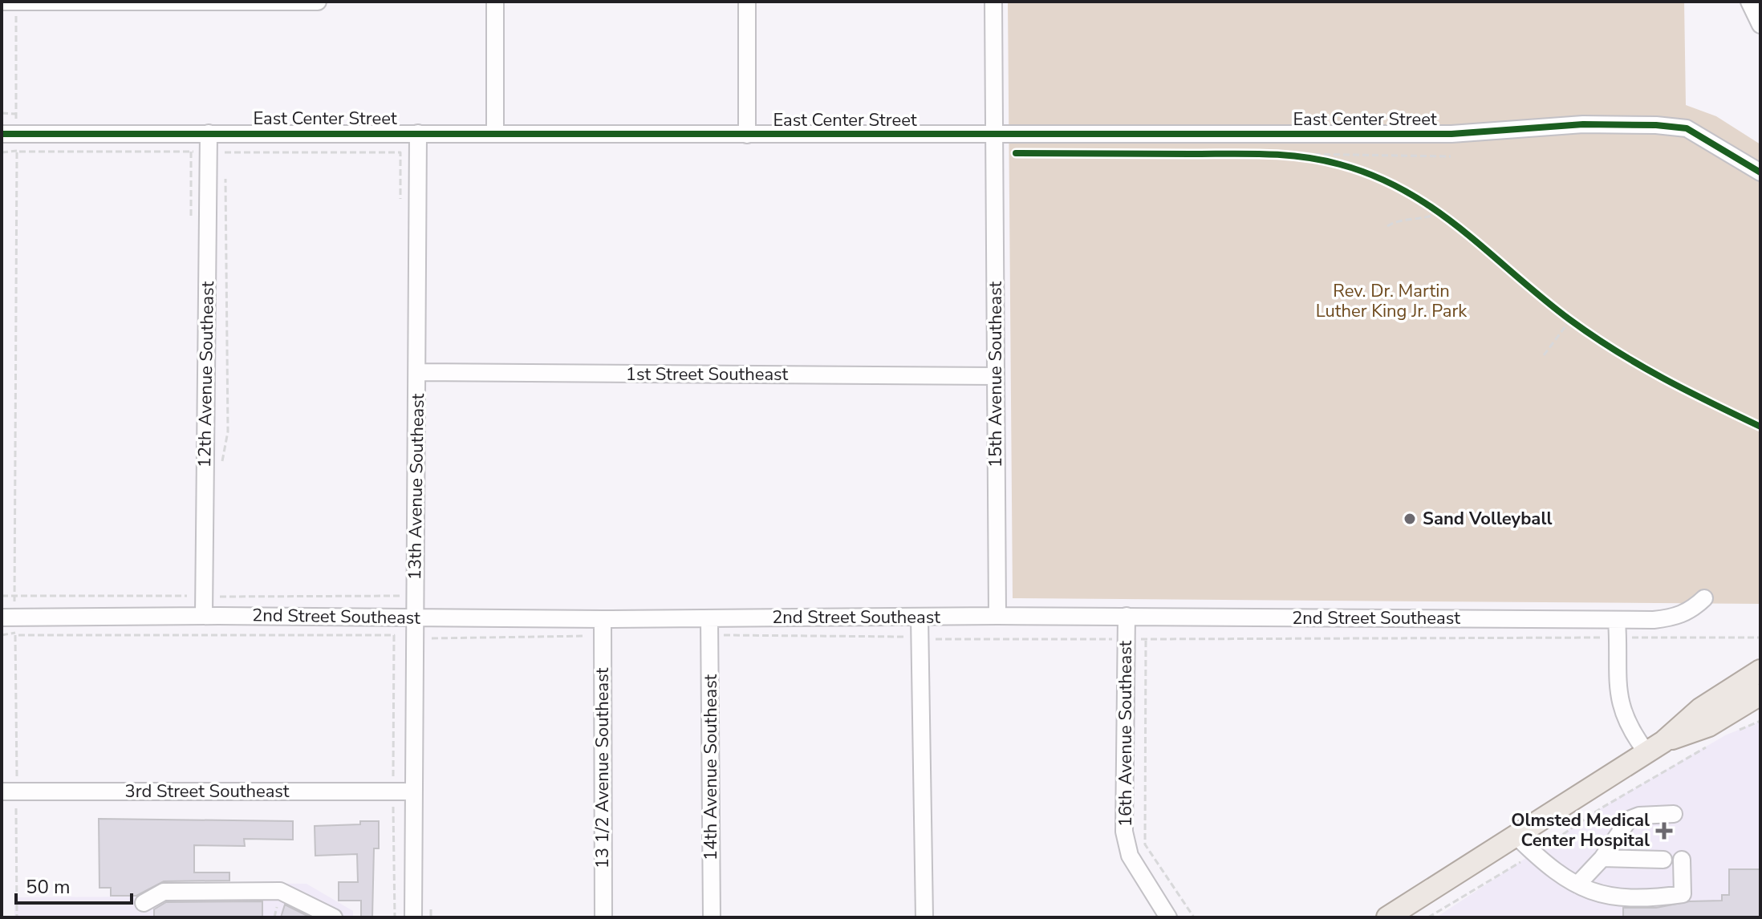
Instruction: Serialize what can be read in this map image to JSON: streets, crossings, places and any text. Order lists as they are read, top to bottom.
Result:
{
  "streets": {
    "street": [
      "East Center Street",
      "12th Avenue Southeast",
      "1st Street Southeast",
      "15th Avenue Southeast",
      "13th Avenue Southeast",
      "2nd Street Southeast",
      "16th Avenue Southeast",
      "14th Avenue Southeast",
      "13 1/2 Avenue Southeast",
      "3rd Street Southeast"
    ]
  },
  "crossings": [
    ["East Center Street", "12th Avenue Southeast"],
    ["East Center Street", "15th Avenue Southeast"],
    ["East Center Street", "13th Avenue Southeast"],
    ["12th Avenue Southeast", "2nd Street Southeast"],
    ["1st Street Southeast", "15th Avenue Southeast"],
    ["1st Street Southeast", "13th Avenue Southeast"],
    ["15th Avenue Southeast", "2nd Street Southeast"],
    ["13th Avenue Southeast", "2nd Street Southeast"],
    ["13th Avenue Southeast", "3rd Street Southeast"],
    ["2nd Street Southeast", "16th Avenue Southeast"],
    ["2nd Street Southeast", "14th Avenue Southeast"],
    ["2nd Street Southeast", "13 1/2 Avenue Southeast"]
  ],
  "parks": ["Rev. Dr. Martin Luther King Jr. Park"],
  "places": {
    "other": ["Sand Volleyball"],
    "health": ["Olmsted Medical Center Hospital"]
  },
  "scale_bar": "50 m"
}
